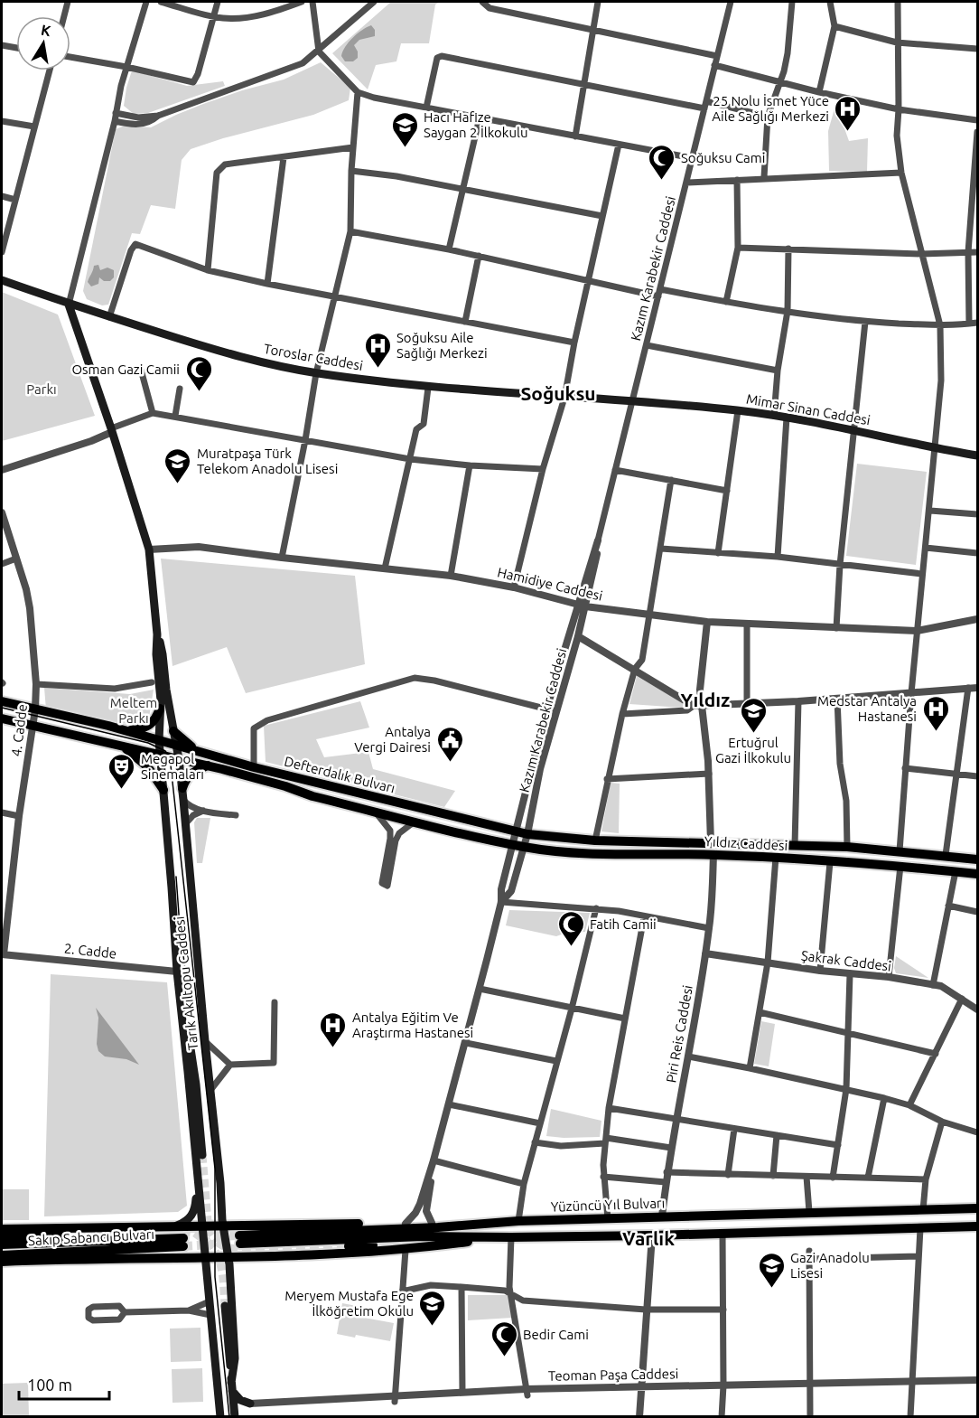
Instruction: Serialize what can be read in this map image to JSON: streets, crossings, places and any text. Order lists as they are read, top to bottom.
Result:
{
  "streets": {
    "main road": [
      "Toroslar Caddesi",
      "Mimar Sinan Caddesi",
      "Defterdalık Bulvarı",
      "Yıldız Caddesi",
      "Tarık Akıltopu Caddesi",
      "Yüzüncü Yıl Bulvarı",
      "Sakıp Sabancı Bulvarı"
    ],
    "street": [
      "Kazım Karabekir Caddesi",
      "Hamidiye Caddesi",
      "4. Cadde",
      "2. Cadde",
      "Şakrak Caddesi",
      "Piri Reis Caddesi",
      "Teoman Paşa Caddesi"
    ]
  },
  "crossings": [
    ["Kazım Karabekir Caddesi", "Toroslar Caddesi"],
    ["Kazım Karabekir Caddesi", "Mimar Sinan Caddesi"],
    ["Kazım Karabekir Caddesi", "Hamidiye Caddesi"],
    ["Kazım Karabekir Caddesi", "Defterdalık Bulvarı"],
    ["Kazım Karabekir Caddesi", "Yıldız Caddesi"],
    ["Toroslar Caddesi", "Mimar Sinan Caddesi"],
    ["4. Cadde", "Defterdalık Bulvarı"],
    ["4. Cadde", "2. Cadde"],
    ["Defterdalık Bulvarı", "Yıldız Caddesi"],
    ["Defterdalık Bulvarı", "Tarık Akıltopu Caddesi"],
    ["Yıldız Caddesi", "Piri Reis Caddesi"],
    ["2. Cadde", "Tarık Akıltopu Caddesi"],
    ["Şakrak Caddesi", "Piri Reis Caddesi"],
    ["Piri Reis Caddesi", "Yüzüncü Yıl Bulvarı"]
  ],
  "districts": ["Soğuksu", "Yıldız", "Varlık"],
  "parks": ["Parkı", "Meltem Parkı"],
  "places": {
    "hospital": [
      "25 Nolu İsmet Yüce Aile Sağlığı Merkezi",
      "Soğuksu Aile Sağlığı Merkezi",
      "Medstar Antalya Hastanesi",
      "Antalya Eğitim Ve Araştırma Hastanesi"
    ],
    "school or university": [
      "Hacı Hafize Saygan 2 İlkokulu",
      "Muratpaşa Türk Telekom Anadolu Lisesi",
      "Ertuğrul Gazi İlkokulu",
      "Gazi Anadolu Lisesi",
      "Meryem Mustafa Ege İlköğretim Okulu"
    ],
    "mosque": [
      "Soğuksu Cami",
      "Osman Gazi Camii",
      "Fatih Camii",
      "Bedir Cami"
    ],
    "public building": ["Antalya Vergi Dairesi"],
    "theatre": ["Megapol Sinemaları"]
  },
  "scale_bar": "100 m",
  "north": "top"
}
